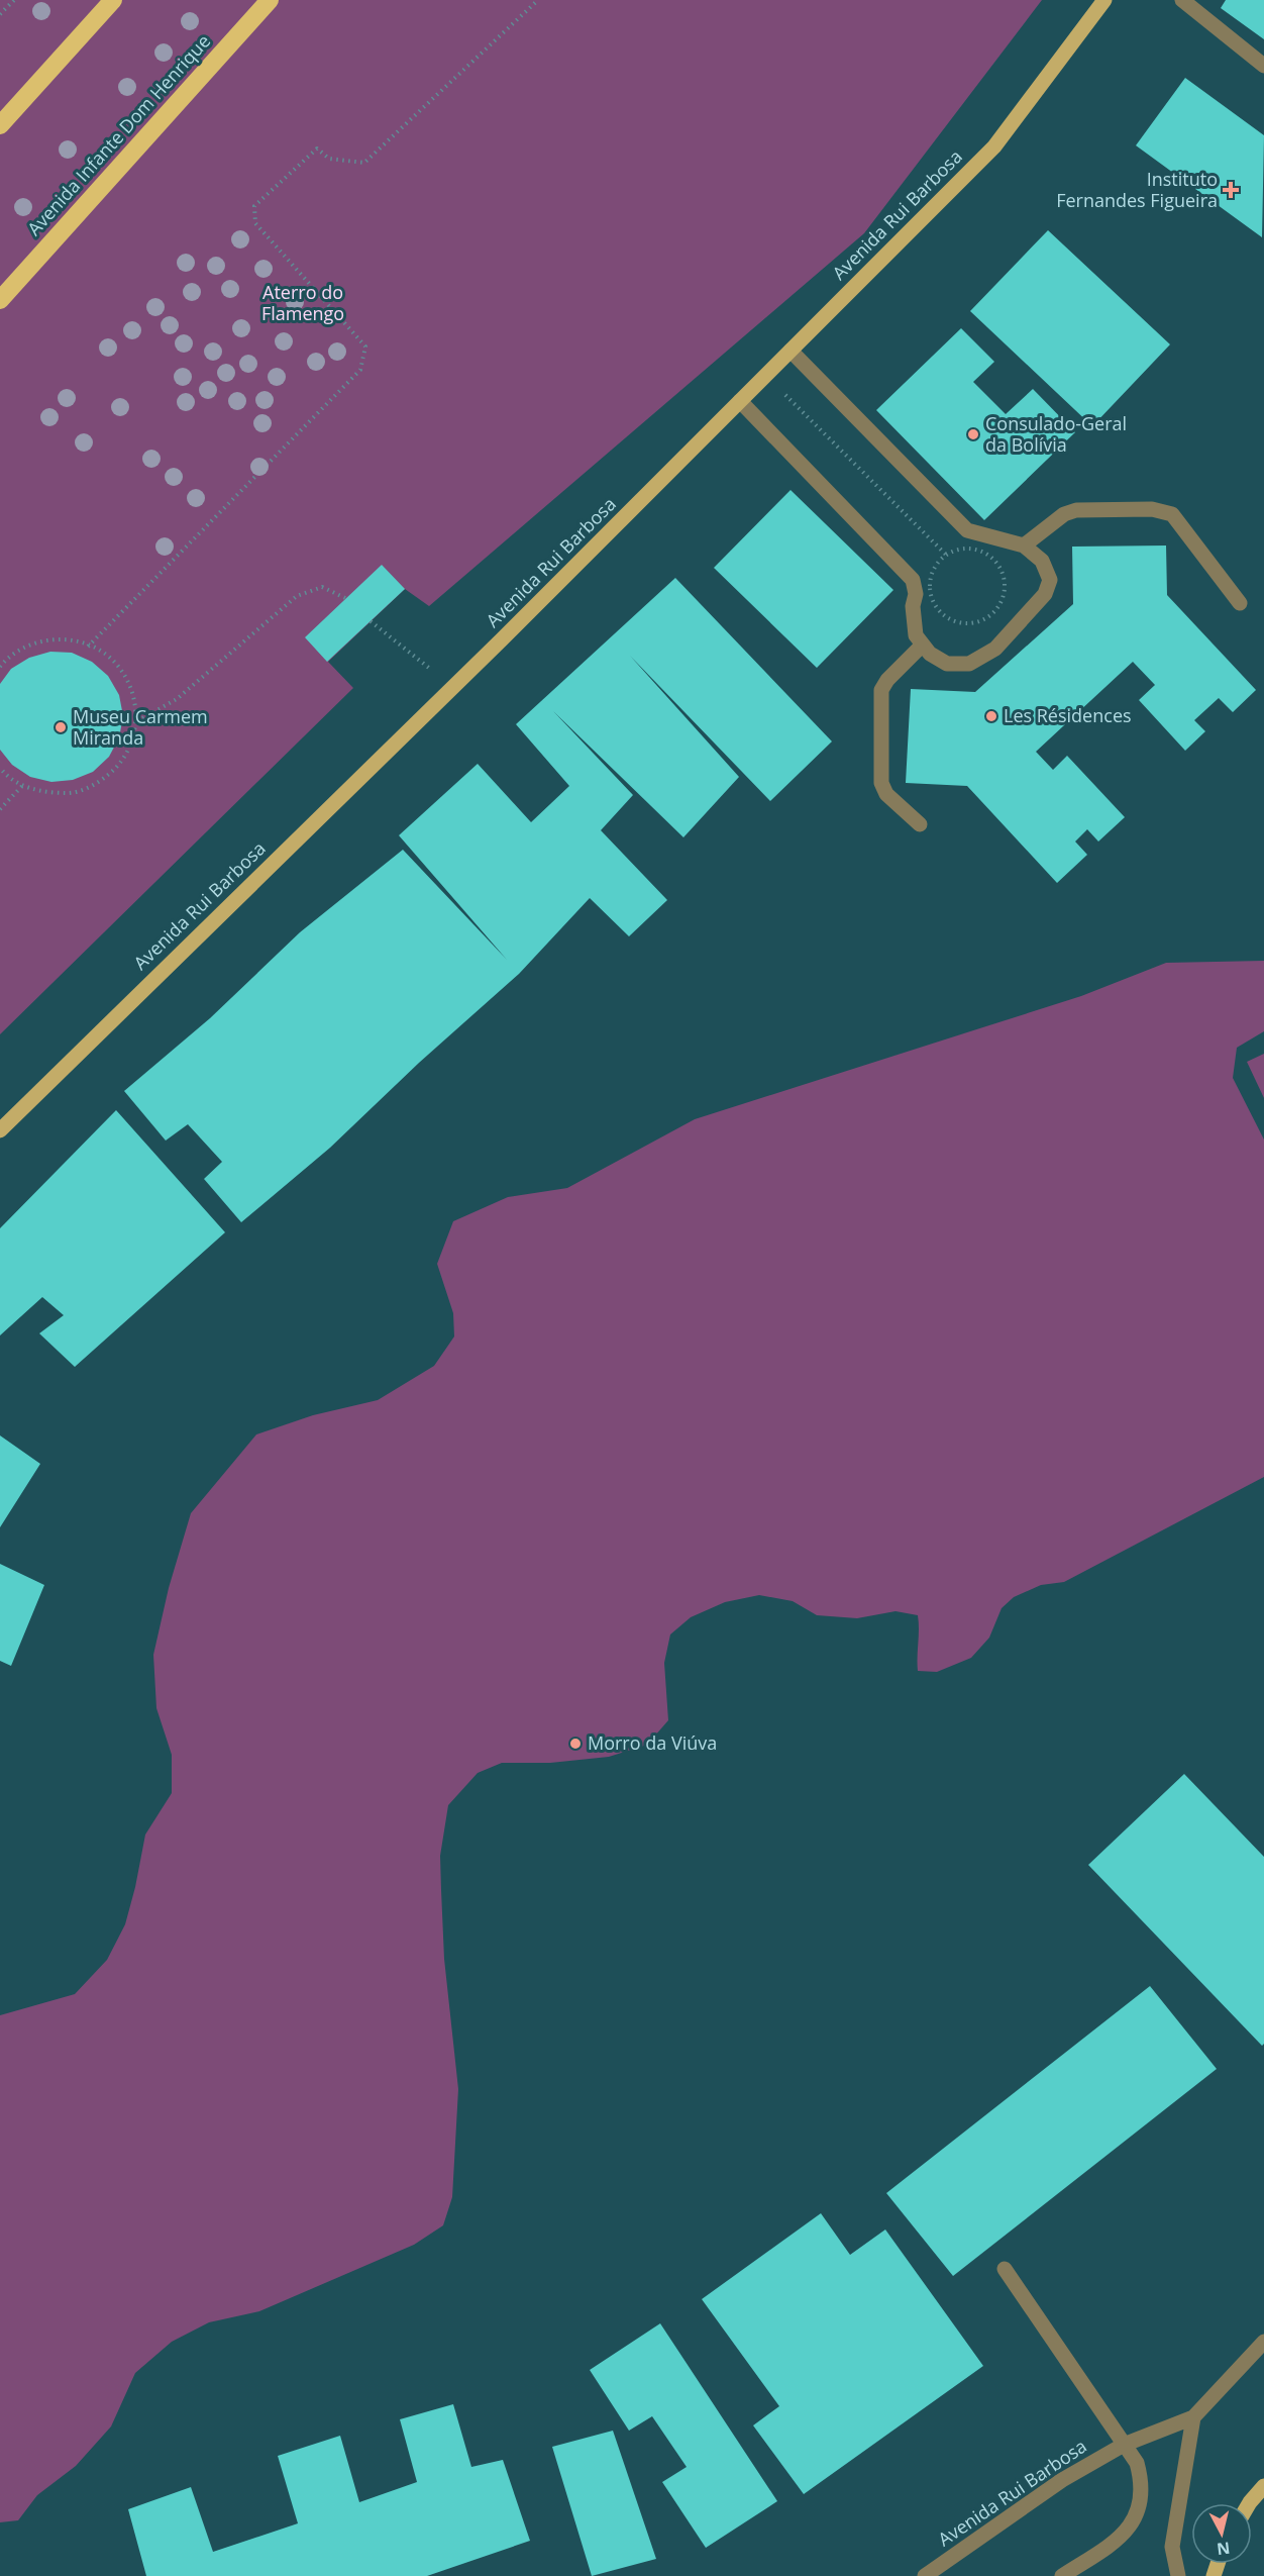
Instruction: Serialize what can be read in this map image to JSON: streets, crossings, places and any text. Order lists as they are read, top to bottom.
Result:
{
  "streets": {
    "highway": ["Avenida Infante Dom Henrique"],
    "main road": ["Avenida Rui Barbosa"]
  },
  "parks": ["Aterro do Flamengo"],
  "places": {
    "health": ["Instituto Fernandes Figueira"],
    "other": [
      "Consulado-Geral da Bolívia",
      "Les Résidences",
      "Museu Carmem Miranda",
      "Morro da Viúva"
    ]
  },
  "north": "bottom"
}
